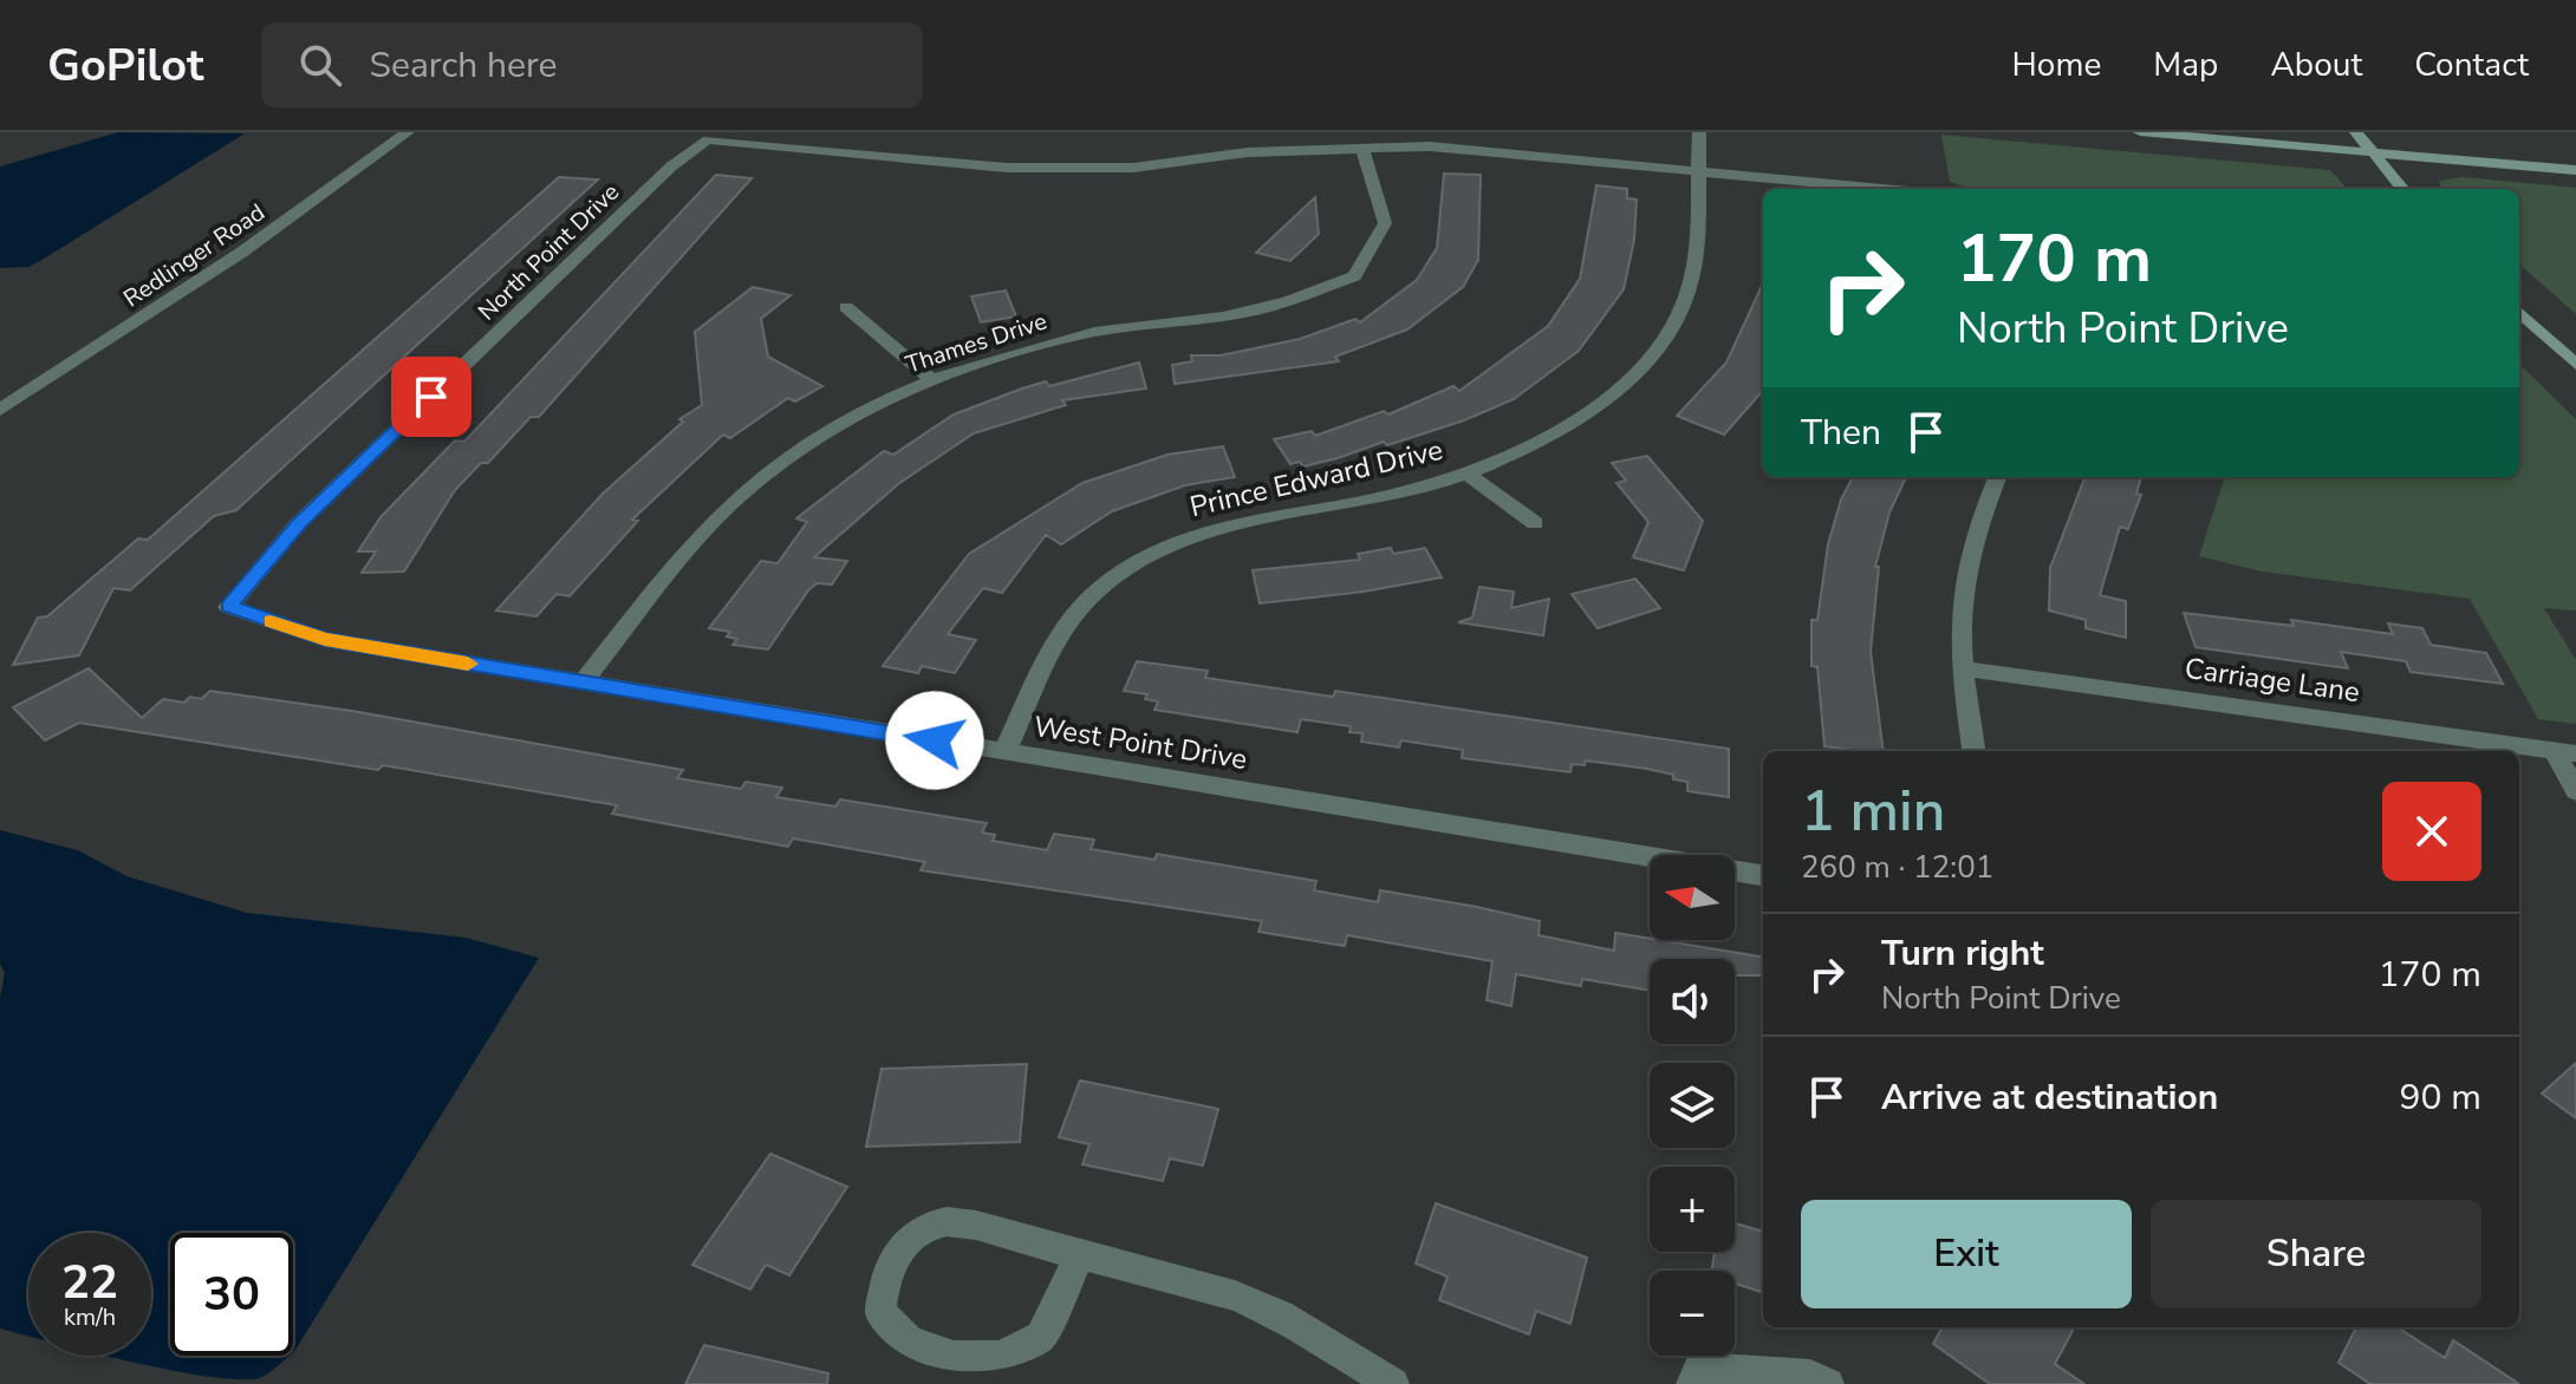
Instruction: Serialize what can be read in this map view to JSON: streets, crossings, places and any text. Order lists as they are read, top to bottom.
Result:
{
  "streets": {
    "street": [
      "North Point Drive",
      "Redlinger Road",
      "Thames Drive",
      "Prince Edward Drive",
      "Carriage Lane",
      "West Point Drive"
    ]
  },
  "crossings": [
    ["North Point Drive", "Thames Drive"],
    ["North Point Drive", "West Point Drive"],
    ["Thames Drive", "West Point Drive"],
    ["Prince Edward Drive", "West Point Drive"]
  ],
  "north": "left",
  "page": {
    "header": "GoPilot",
    "search": "Search here",
    "nav": [
      "Home",
      "Map",
      "About",
      "Contact"
    ],
    "turn": ["170 m", "North Point Drive"],
    "then": "Then",
    "heading": ["1 min", "260 m · 12:01"],
    "map_buttons": ["+", "−"],
    "list": [
      {
        "name": "Turn right",
        "note": "North Point Drive",
        "value": "170 m"
      },
      {
        "name": "Arrive at destination",
        "value": "90 m"
      }
    ],
    "buttons": ["Exit", "Share"],
    "speed": "22 km/h",
    "limit": "30"
  }
}
